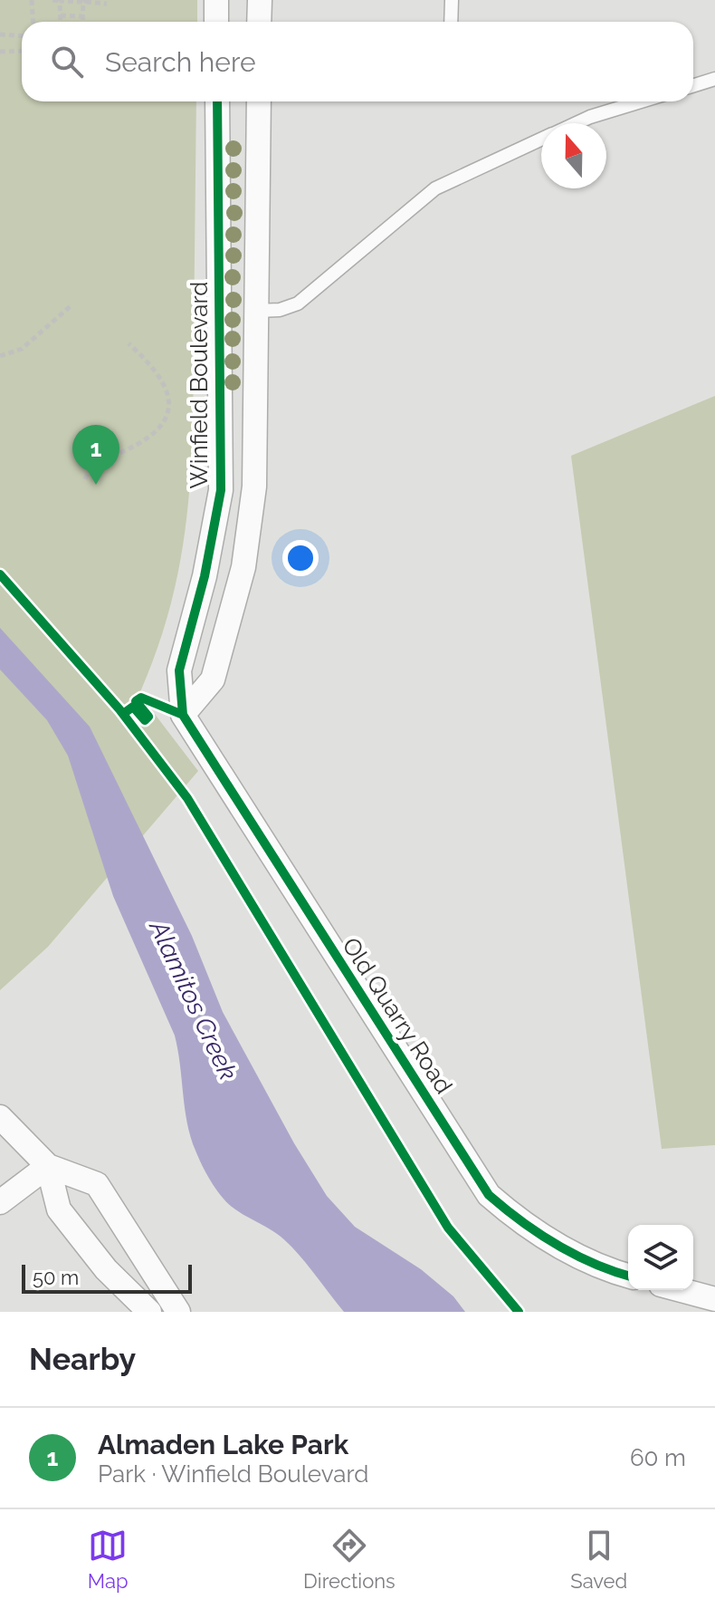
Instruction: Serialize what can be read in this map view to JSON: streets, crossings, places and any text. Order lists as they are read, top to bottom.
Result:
{
  "streets": {
    "street": ["Winfield Boulevard", "Old Quarry Road"]
  },
  "crossings": [
    ["Winfield Boulevard", "Old Quarry Road"]
  ],
  "water": ["Alamitos Creek"],
  "scale_bar": "50 m",
  "north": "top",
  "page": {
    "search": "Search here",
    "pins": "1",
    "scale": "50 m",
    "heading": "Nearby",
    "list": [
      {
        "mark": "1",
        "name": "Almaden Lake Park",
        "note": "Park · Winfield Boulevard",
        "value": "60 m"
      }
    ],
    "nav": ["Map", "Directions", "Saved"]
  }
}
